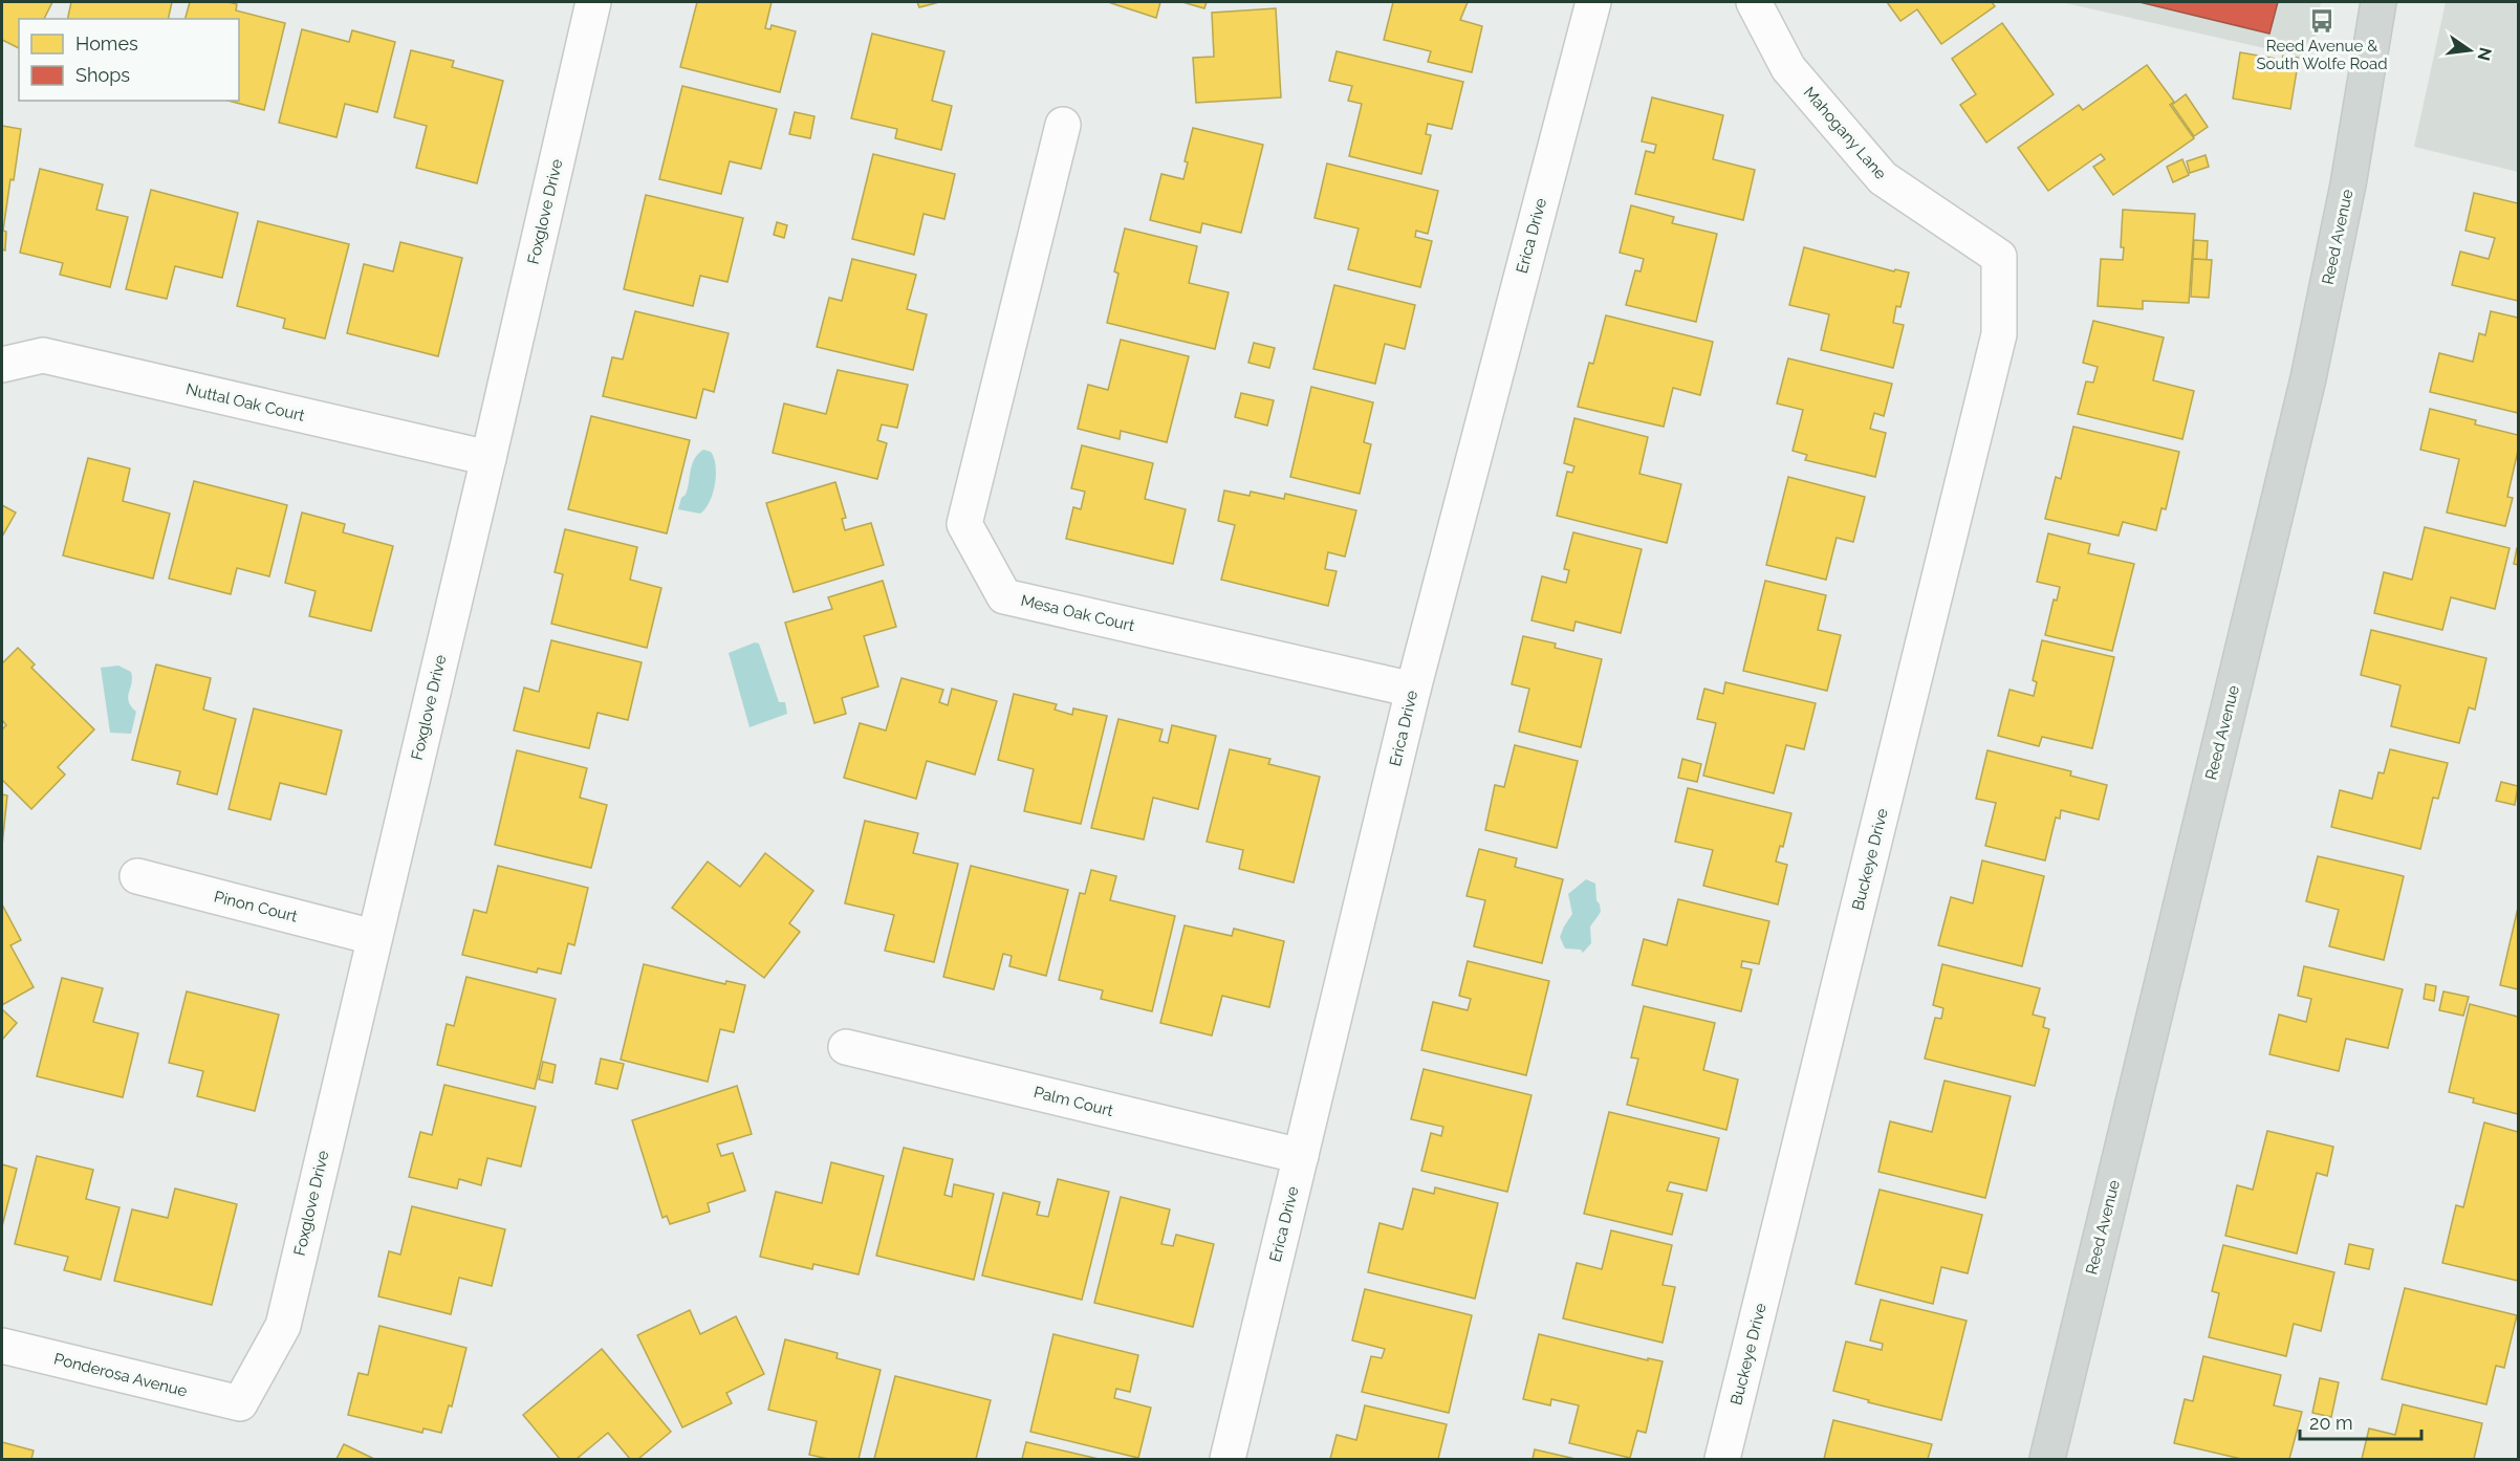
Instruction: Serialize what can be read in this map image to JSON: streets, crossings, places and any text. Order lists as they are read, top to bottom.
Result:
{
  "streets": {
    "main road": ["Reed Avenue"],
    "street": [
      "Mahogany Lane",
      "Foxglove Drive",
      "Erica Drive",
      "Nuttal Oak Court",
      "Mesa Oak Court",
      "Buckeye Drive",
      "Pinon Court",
      "Palm Court",
      "Ponderosa Avenue"
    ]
  },
  "crossings": [
    ["Mahogany Lane", "Buckeye Drive"],
    ["Foxglove Drive", "Nuttal Oak Court"],
    ["Foxglove Drive", "Pinon Court"],
    ["Foxglove Drive", "Ponderosa Avenue"],
    ["Erica Drive", "Mesa Oak Court"],
    ["Erica Drive", "Palm Court"]
  ],
  "places": {
    "bus stop": ["Reed Avenue & South Wolfe Road"]
  },
  "legend": ["Homes", "Shops"],
  "scale_bar": "20 m",
  "north": "right"
}
